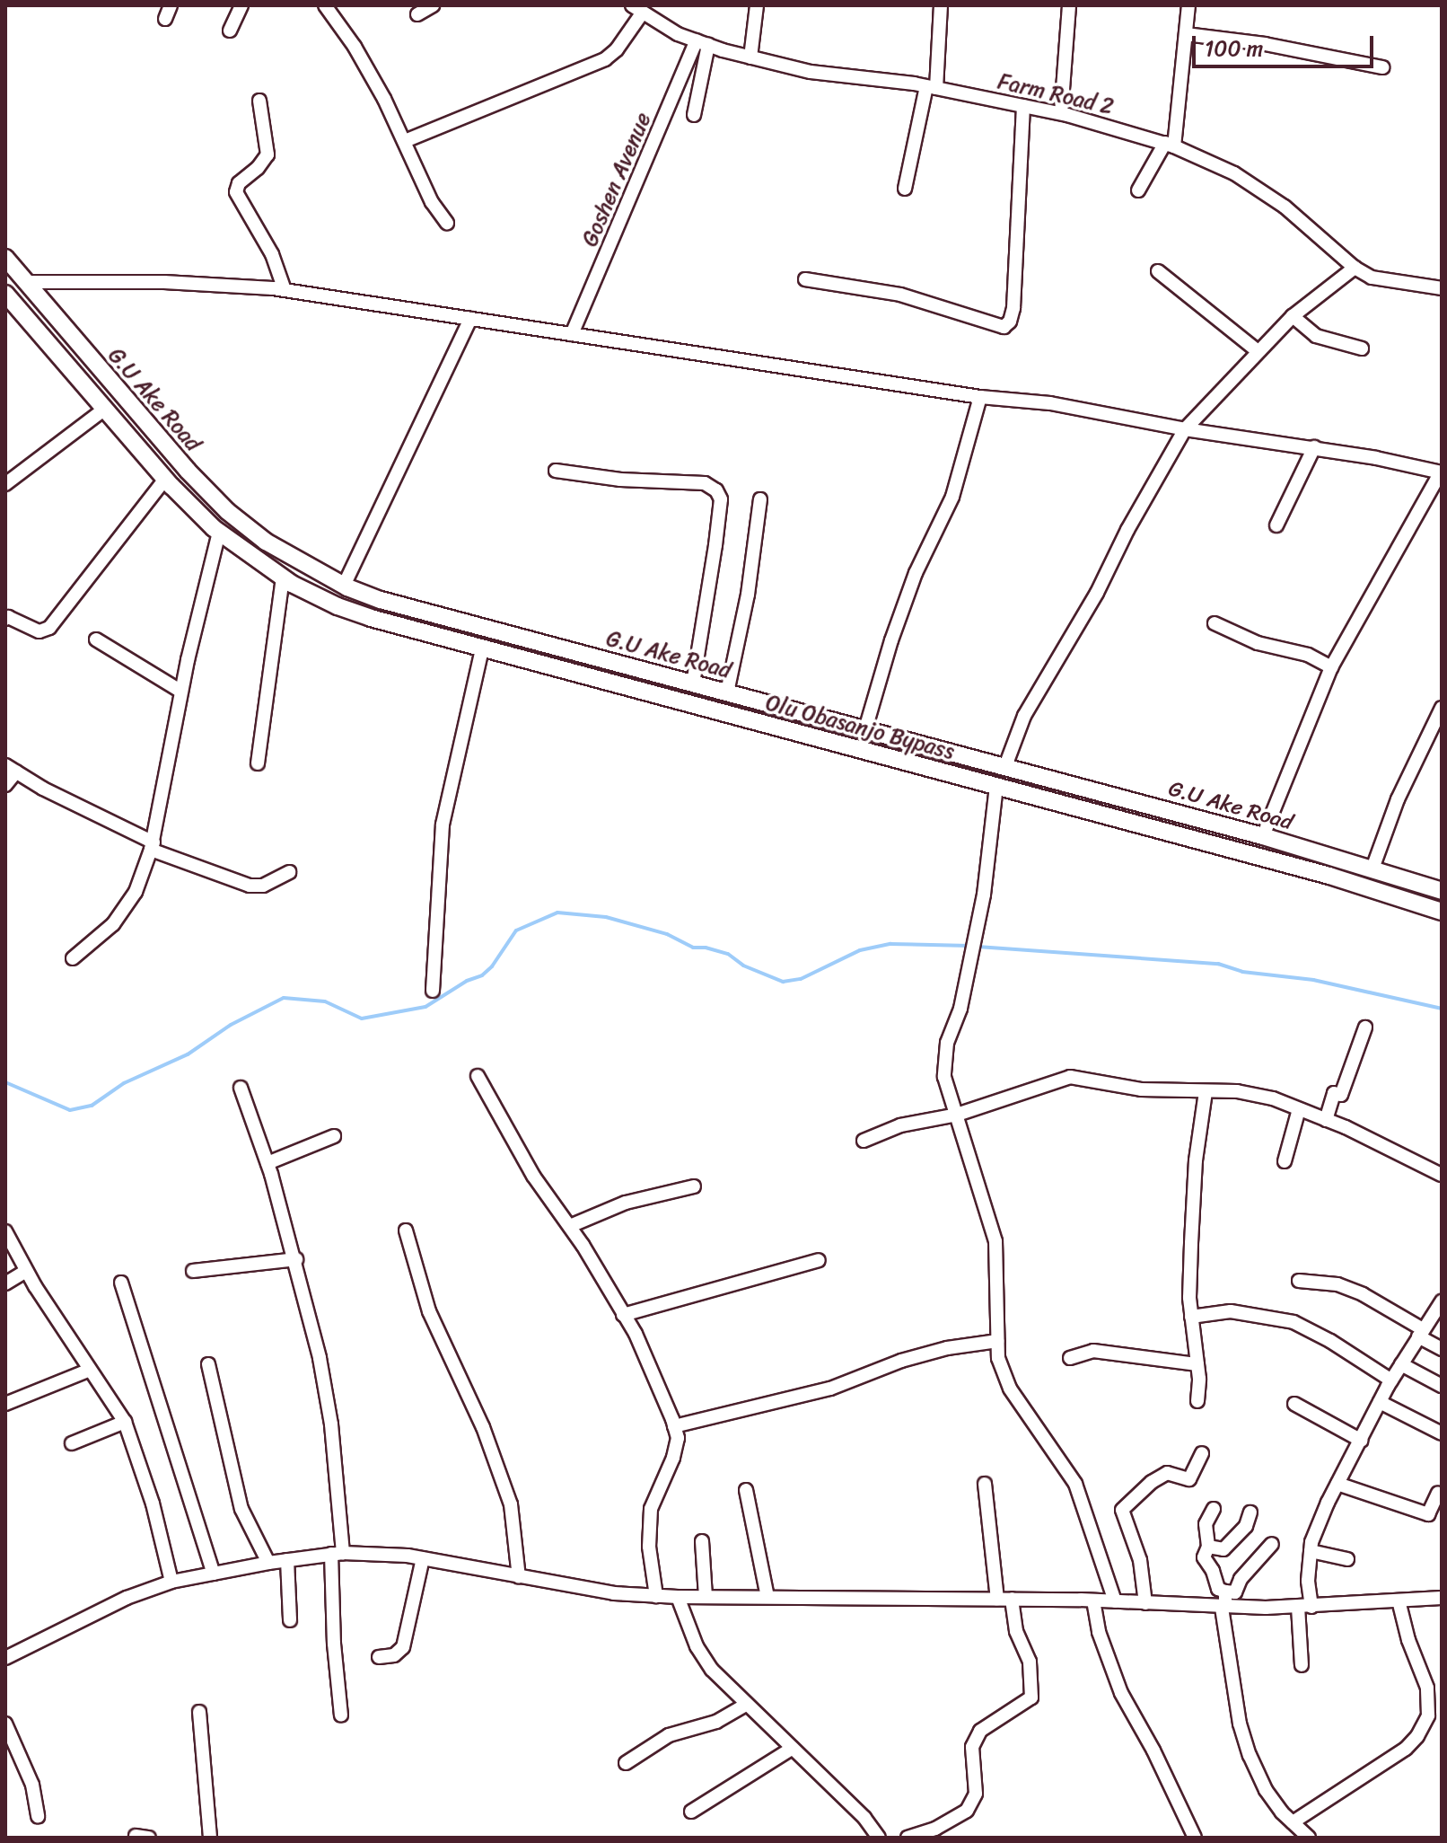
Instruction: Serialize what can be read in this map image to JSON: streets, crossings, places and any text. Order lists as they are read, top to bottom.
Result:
{
  "streets": {
    "main road": ["G.U Ake Road", "Olu Obasanjo Bypass"],
    "street": ["Farm Road 2", "Goshen Avenue"]
  },
  "crossings": [
    ["Farm Road 2", "Goshen Avenue"]
  ],
  "scale_bar": "100 m"
}
